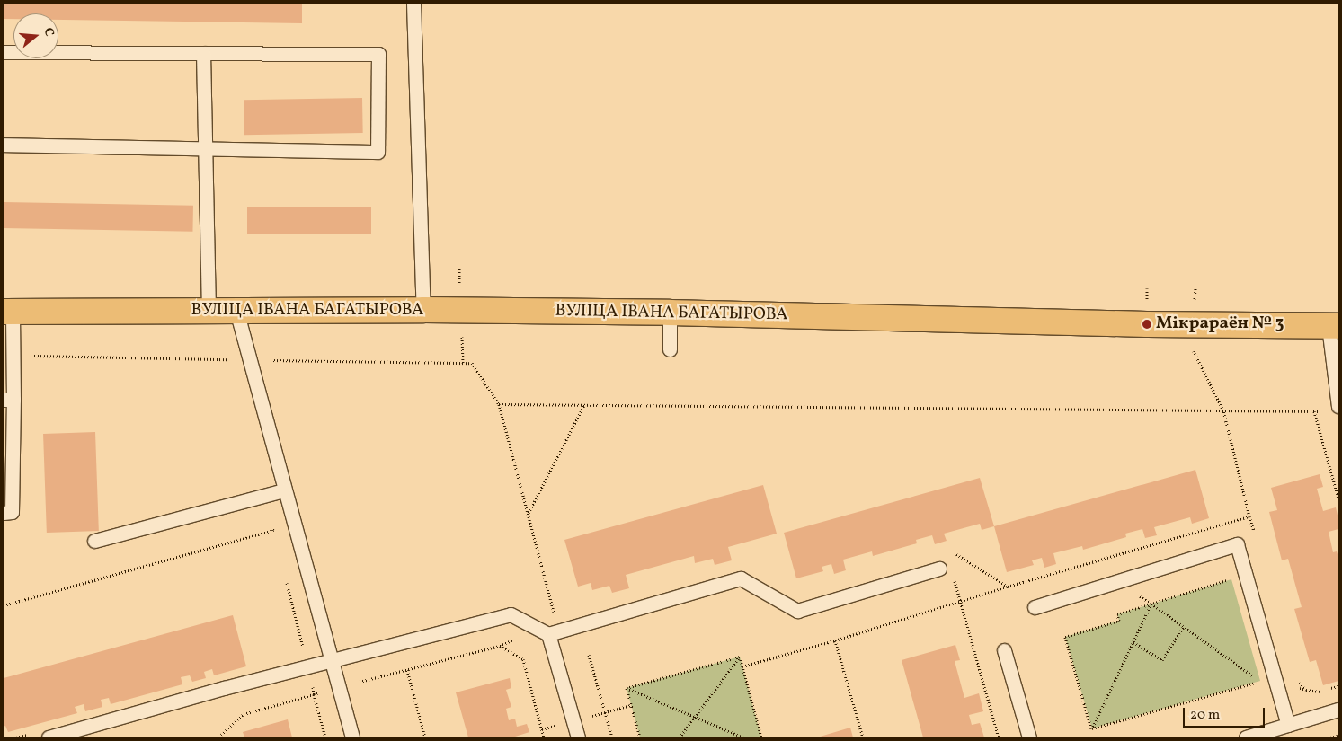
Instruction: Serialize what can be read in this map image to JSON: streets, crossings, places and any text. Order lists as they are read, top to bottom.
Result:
{
  "streets": {
    "main road": ["ВУЛІЦА ІВАНА БАГАТЫРОВА"]
  },
  "places": ["Мікрараён № 3"],
  "scale_bar": "20 m",
  "north": "right"
}
